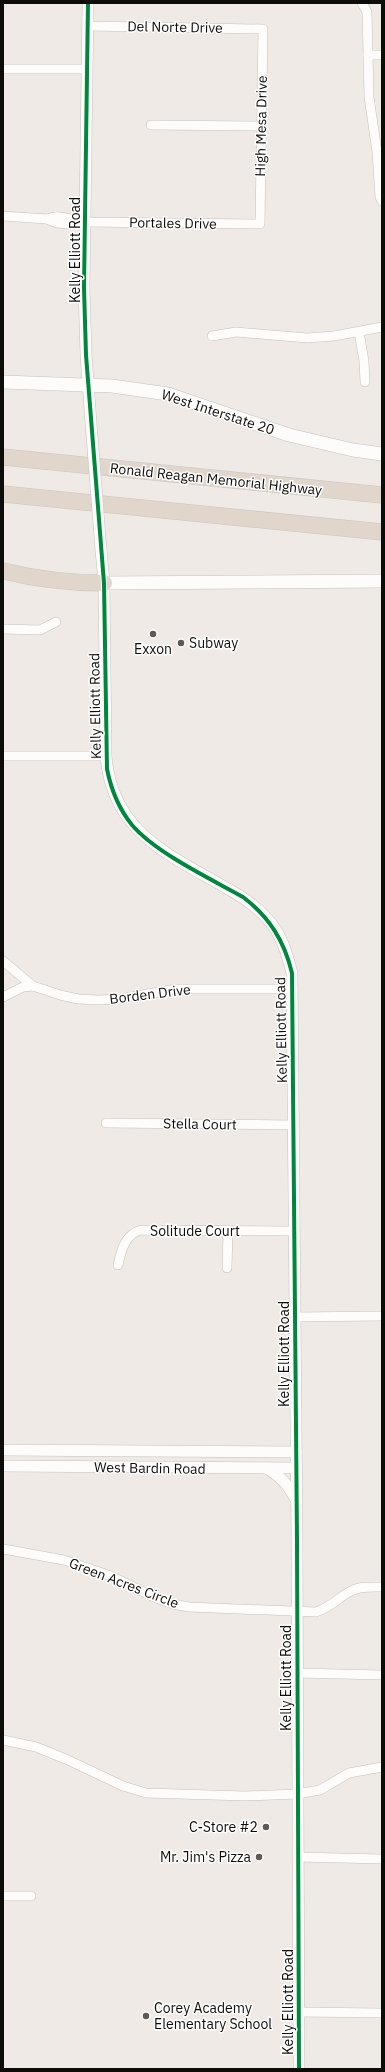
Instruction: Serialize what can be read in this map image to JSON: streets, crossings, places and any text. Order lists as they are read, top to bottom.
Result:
{
  "streets": {
    "highway": ["Ronald Reagan Memorial Highway"],
    "main road": ["West Interstate 20"],
    "street": [
      "Del Norte Drive",
      "High Mesa Drive",
      "Portales Drive",
      "Kelly Elliott Road",
      "Borden Drive",
      "Stella Court",
      "Solitude Court",
      "West Bardin Road",
      "Green Acres Circle"
    ]
  },
  "crossings": [
    ["Del Norte Drive", "High Mesa Drive"],
    ["Del Norte Drive", "Kelly Elliott Road"],
    ["High Mesa Drive", "Portales Drive"],
    ["Portales Drive", "Kelly Elliott Road"],
    ["Kelly Elliott Road", "West Interstate 20"],
    ["Kelly Elliott Road", "Borden Drive"],
    ["Kelly Elliott Road", "Stella Court"],
    ["Kelly Elliott Road", "Solitude Court"],
    ["Kelly Elliott Road", "West Bardin Road"],
    ["Kelly Elliott Road", "Green Acres Circle"]
  ],
  "places": [
    "Exxon",
    "Subway",
    "C-Store #2",
    "Mr. Jim's Pizza",
    "Corey Academy Elementary School"
  ]
}
